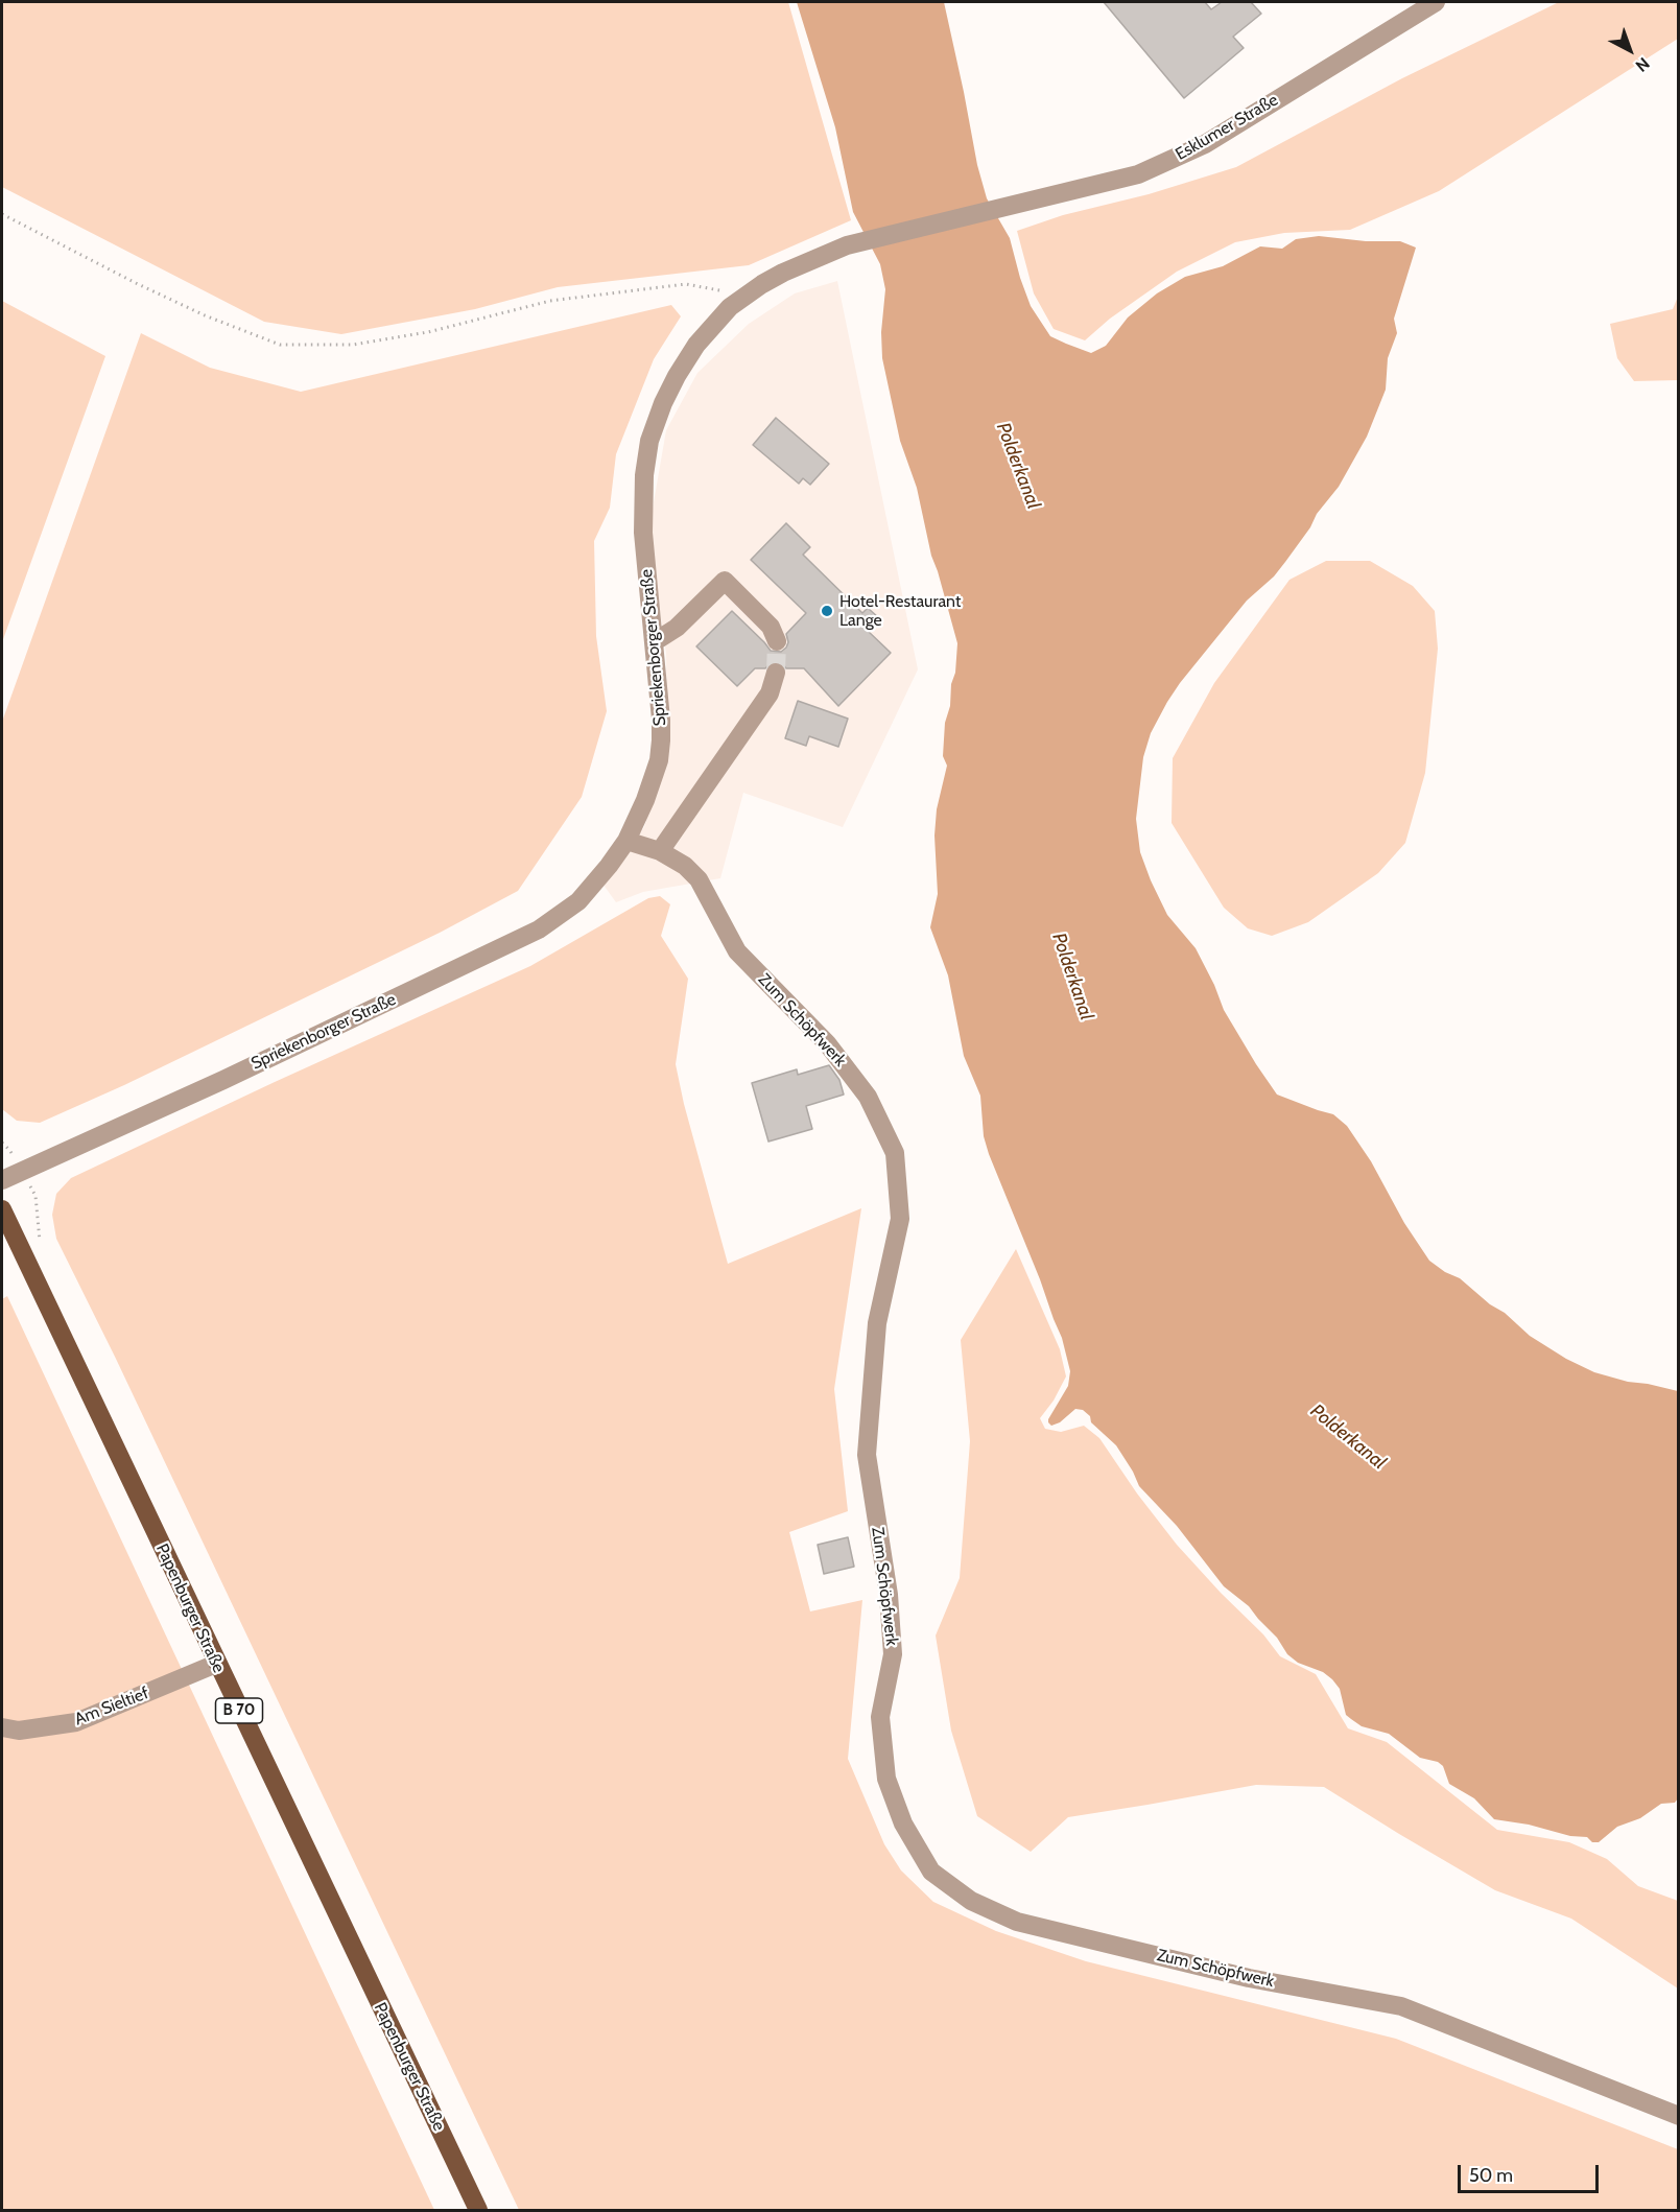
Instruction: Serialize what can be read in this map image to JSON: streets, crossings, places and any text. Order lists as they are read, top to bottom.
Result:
{
  "streets": {
    "main road": ["Papenburger Straße", "B 70"],
    "street": [
      "Esklumer Straße",
      "Spriekenborger Straße",
      "Zum Schöpfwerk",
      "Am Sieltief"
    ]
  },
  "crossings": [
    ["Esklumer Straße", "Spriekenborger Straße"],
    ["Spriekenborger Straße", "Zum Schöpfwerk"],
    ["Papenburger Straße", "Am Sieltief"]
  ],
  "water": ["Polderkanal"],
  "places": ["Hotel-Restaurant Lange"],
  "scale_bar": "50 m",
  "north": "bottom right"
}
